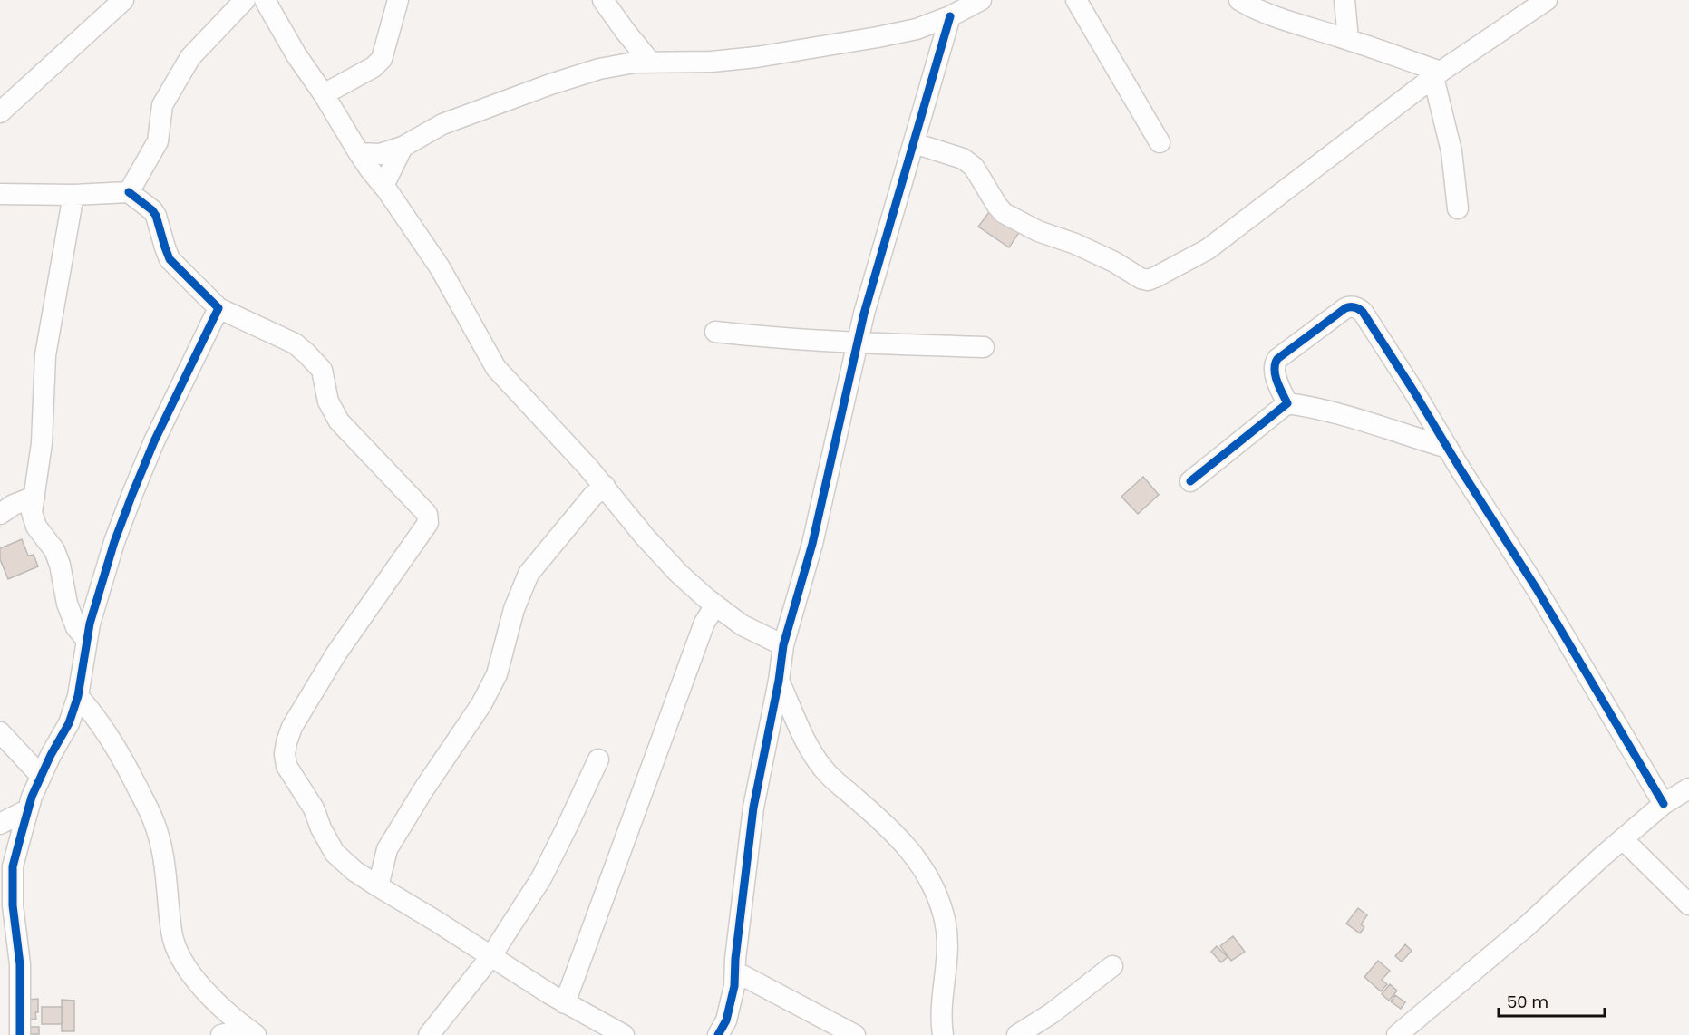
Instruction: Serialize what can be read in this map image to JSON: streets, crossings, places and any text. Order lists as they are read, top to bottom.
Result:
{
  "scale_bar": "50 m"
}
